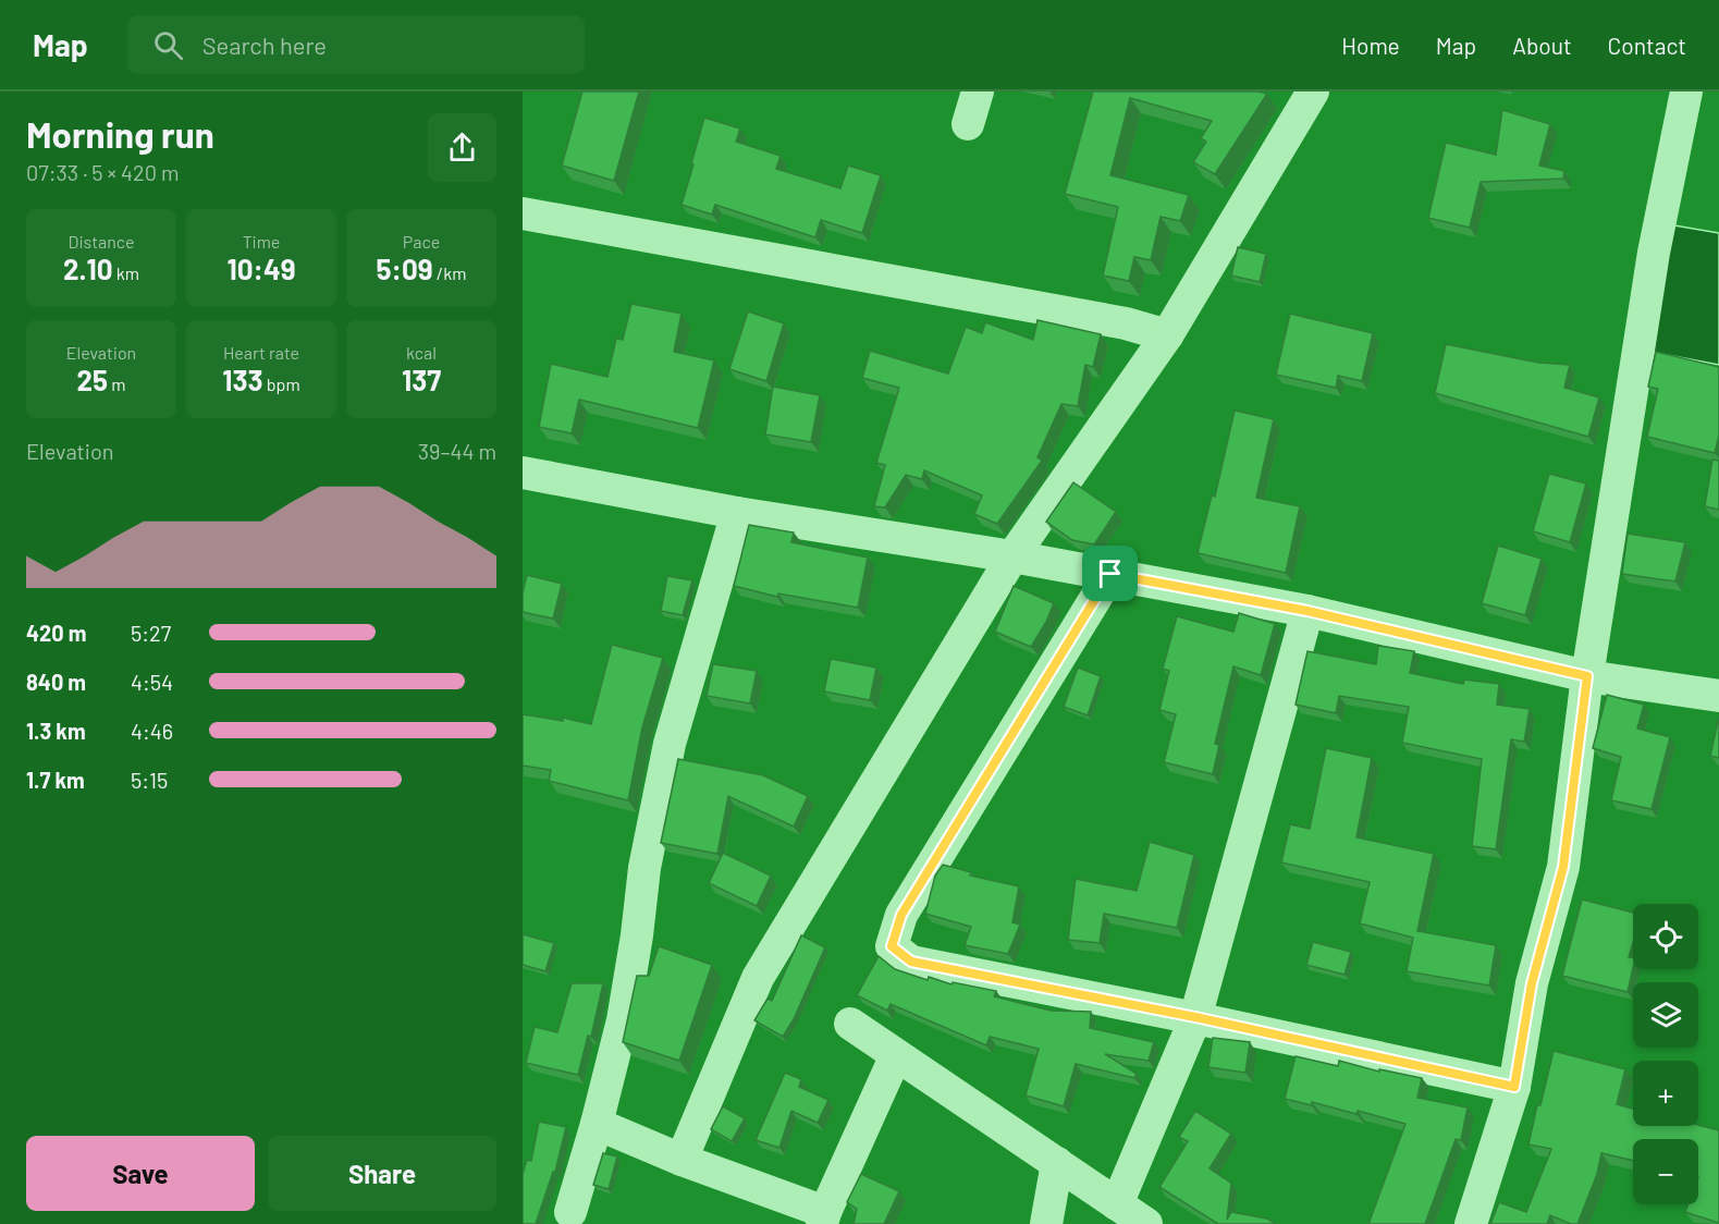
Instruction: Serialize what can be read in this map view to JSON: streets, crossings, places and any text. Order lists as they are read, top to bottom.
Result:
{
  "page": {
    "header": "Map",
    "search": "Search here",
    "nav": [
      "Home",
      "Map",
      "About",
      "Contact"
    ],
    "heading": ["Morning run", "07:33 · 5 × 420 m"],
    "stats": [
      ["Distance", "2.10 km"],
      ["Time", "10:49"],
      ["Pace", "5:09 /km"],
      ["Elevation", "25 m"],
      ["Heart rate", "133 bpm"],
      ["kcal", "137"]
    ],
    "chart": ["Elevation", "39–44 m"],
    "list": [
      {
        "name": "420 m",
        "note": "5:27"
      },
      {
        "name": "840 m",
        "note": "4:54"
      },
      {
        "name": "1.3 km",
        "note": "4:46"
      },
      {
        "name": "1.7 km",
        "note": "5:15"
      }
    ],
    "map_buttons": ["+", "−"],
    "buttons": ["Save", "Share"]
  }
}
